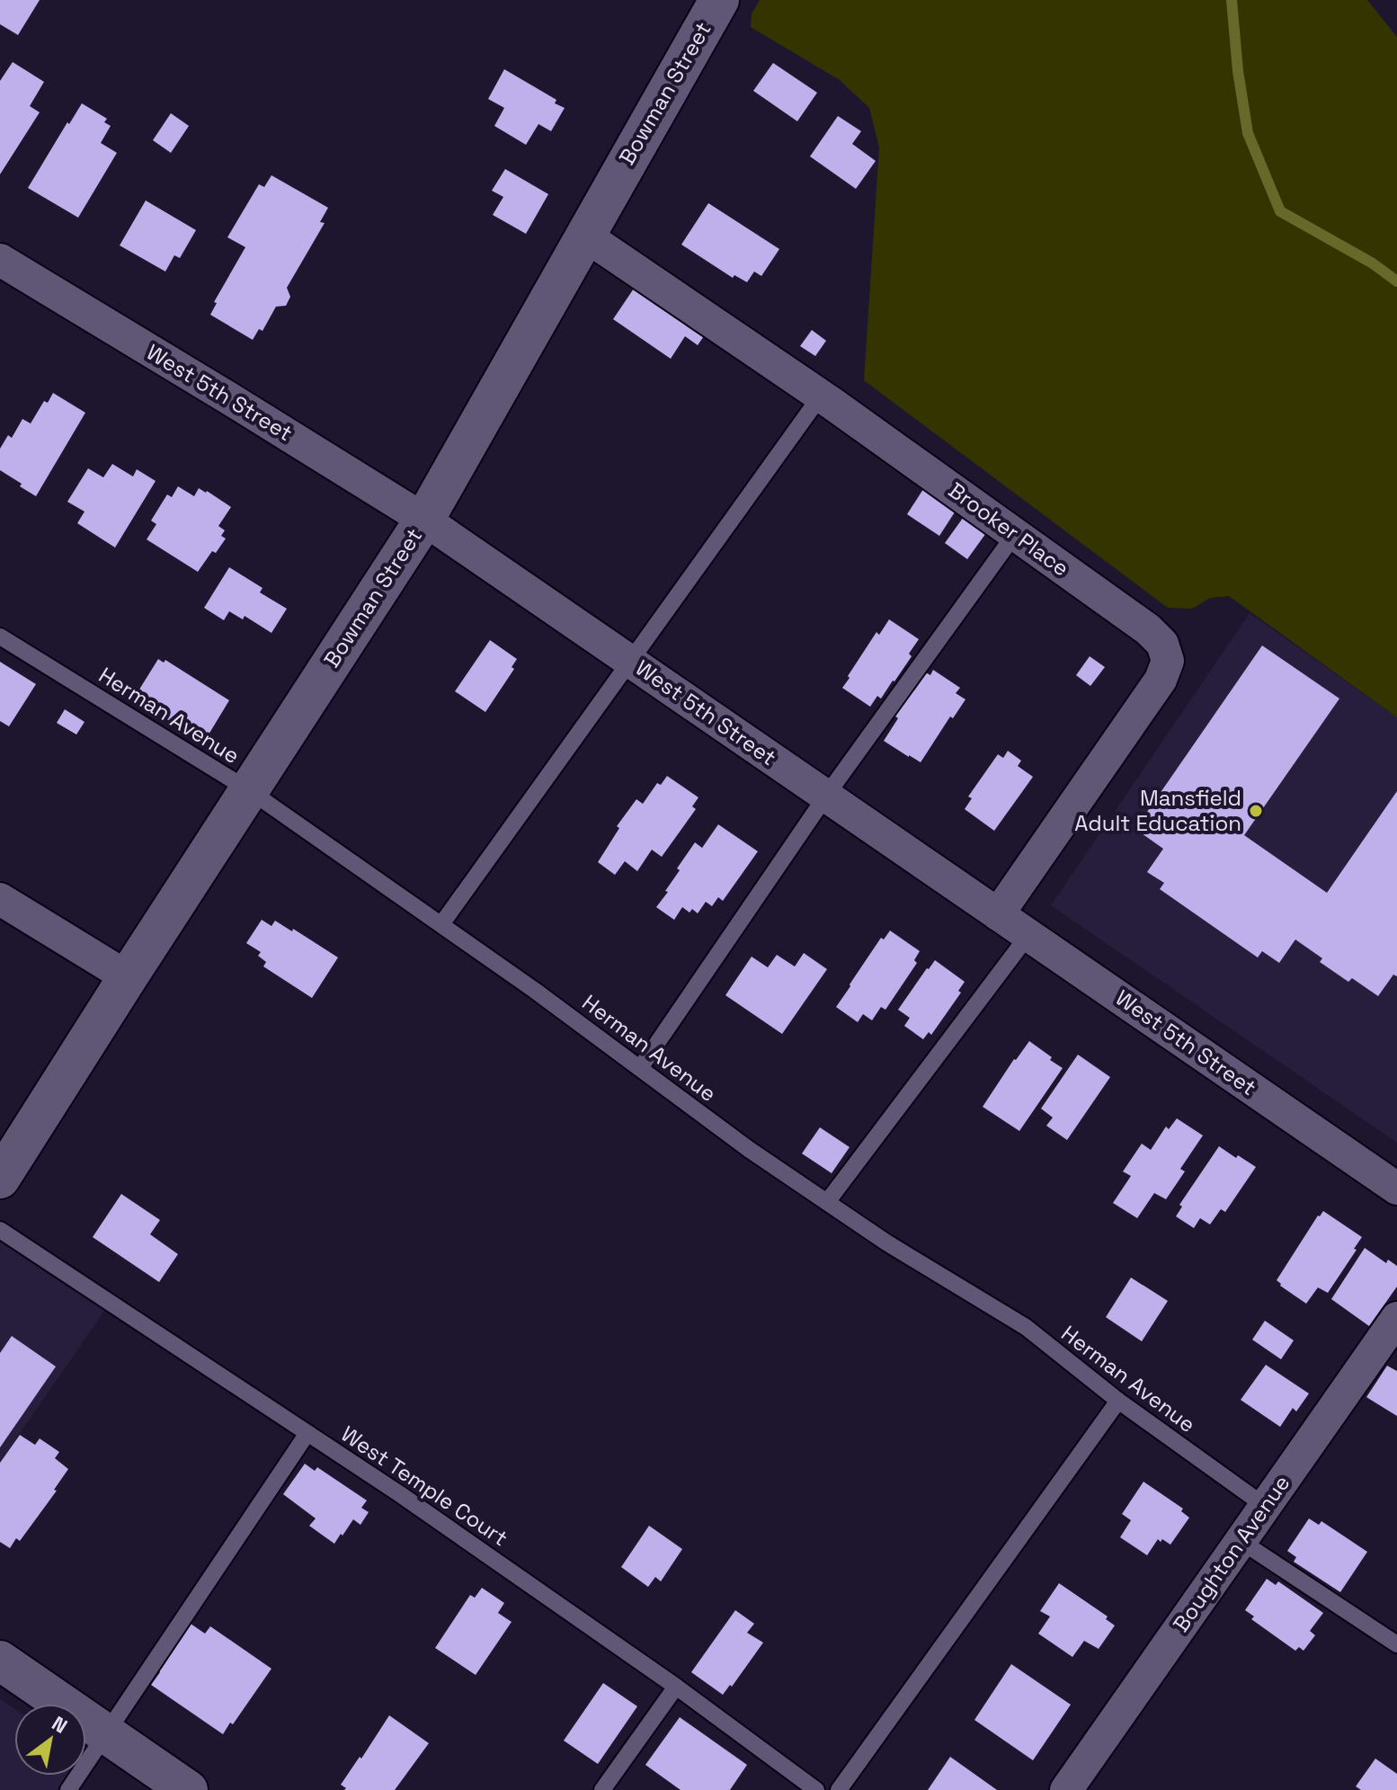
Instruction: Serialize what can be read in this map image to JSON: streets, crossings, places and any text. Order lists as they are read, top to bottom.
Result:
{
  "streets": {
    "street": [
      "Bowman Street",
      "West 5th Street",
      "Brooker Place",
      "Boughton Avenue"
    ],
    "lane": ["Herman Avenue", "West Temple Court"]
  },
  "crossings": [
    ["Bowman Street", "West 5th Street"],
    ["Bowman Street", "Brooker Place"],
    ["Bowman Street", "Herman Avenue"],
    ["West 5th Street", "Brooker Place"],
    ["Herman Avenue", "Boughton Avenue"]
  ],
  "places": ["Mansfield Adult Education"],
  "north": "top right"
}
